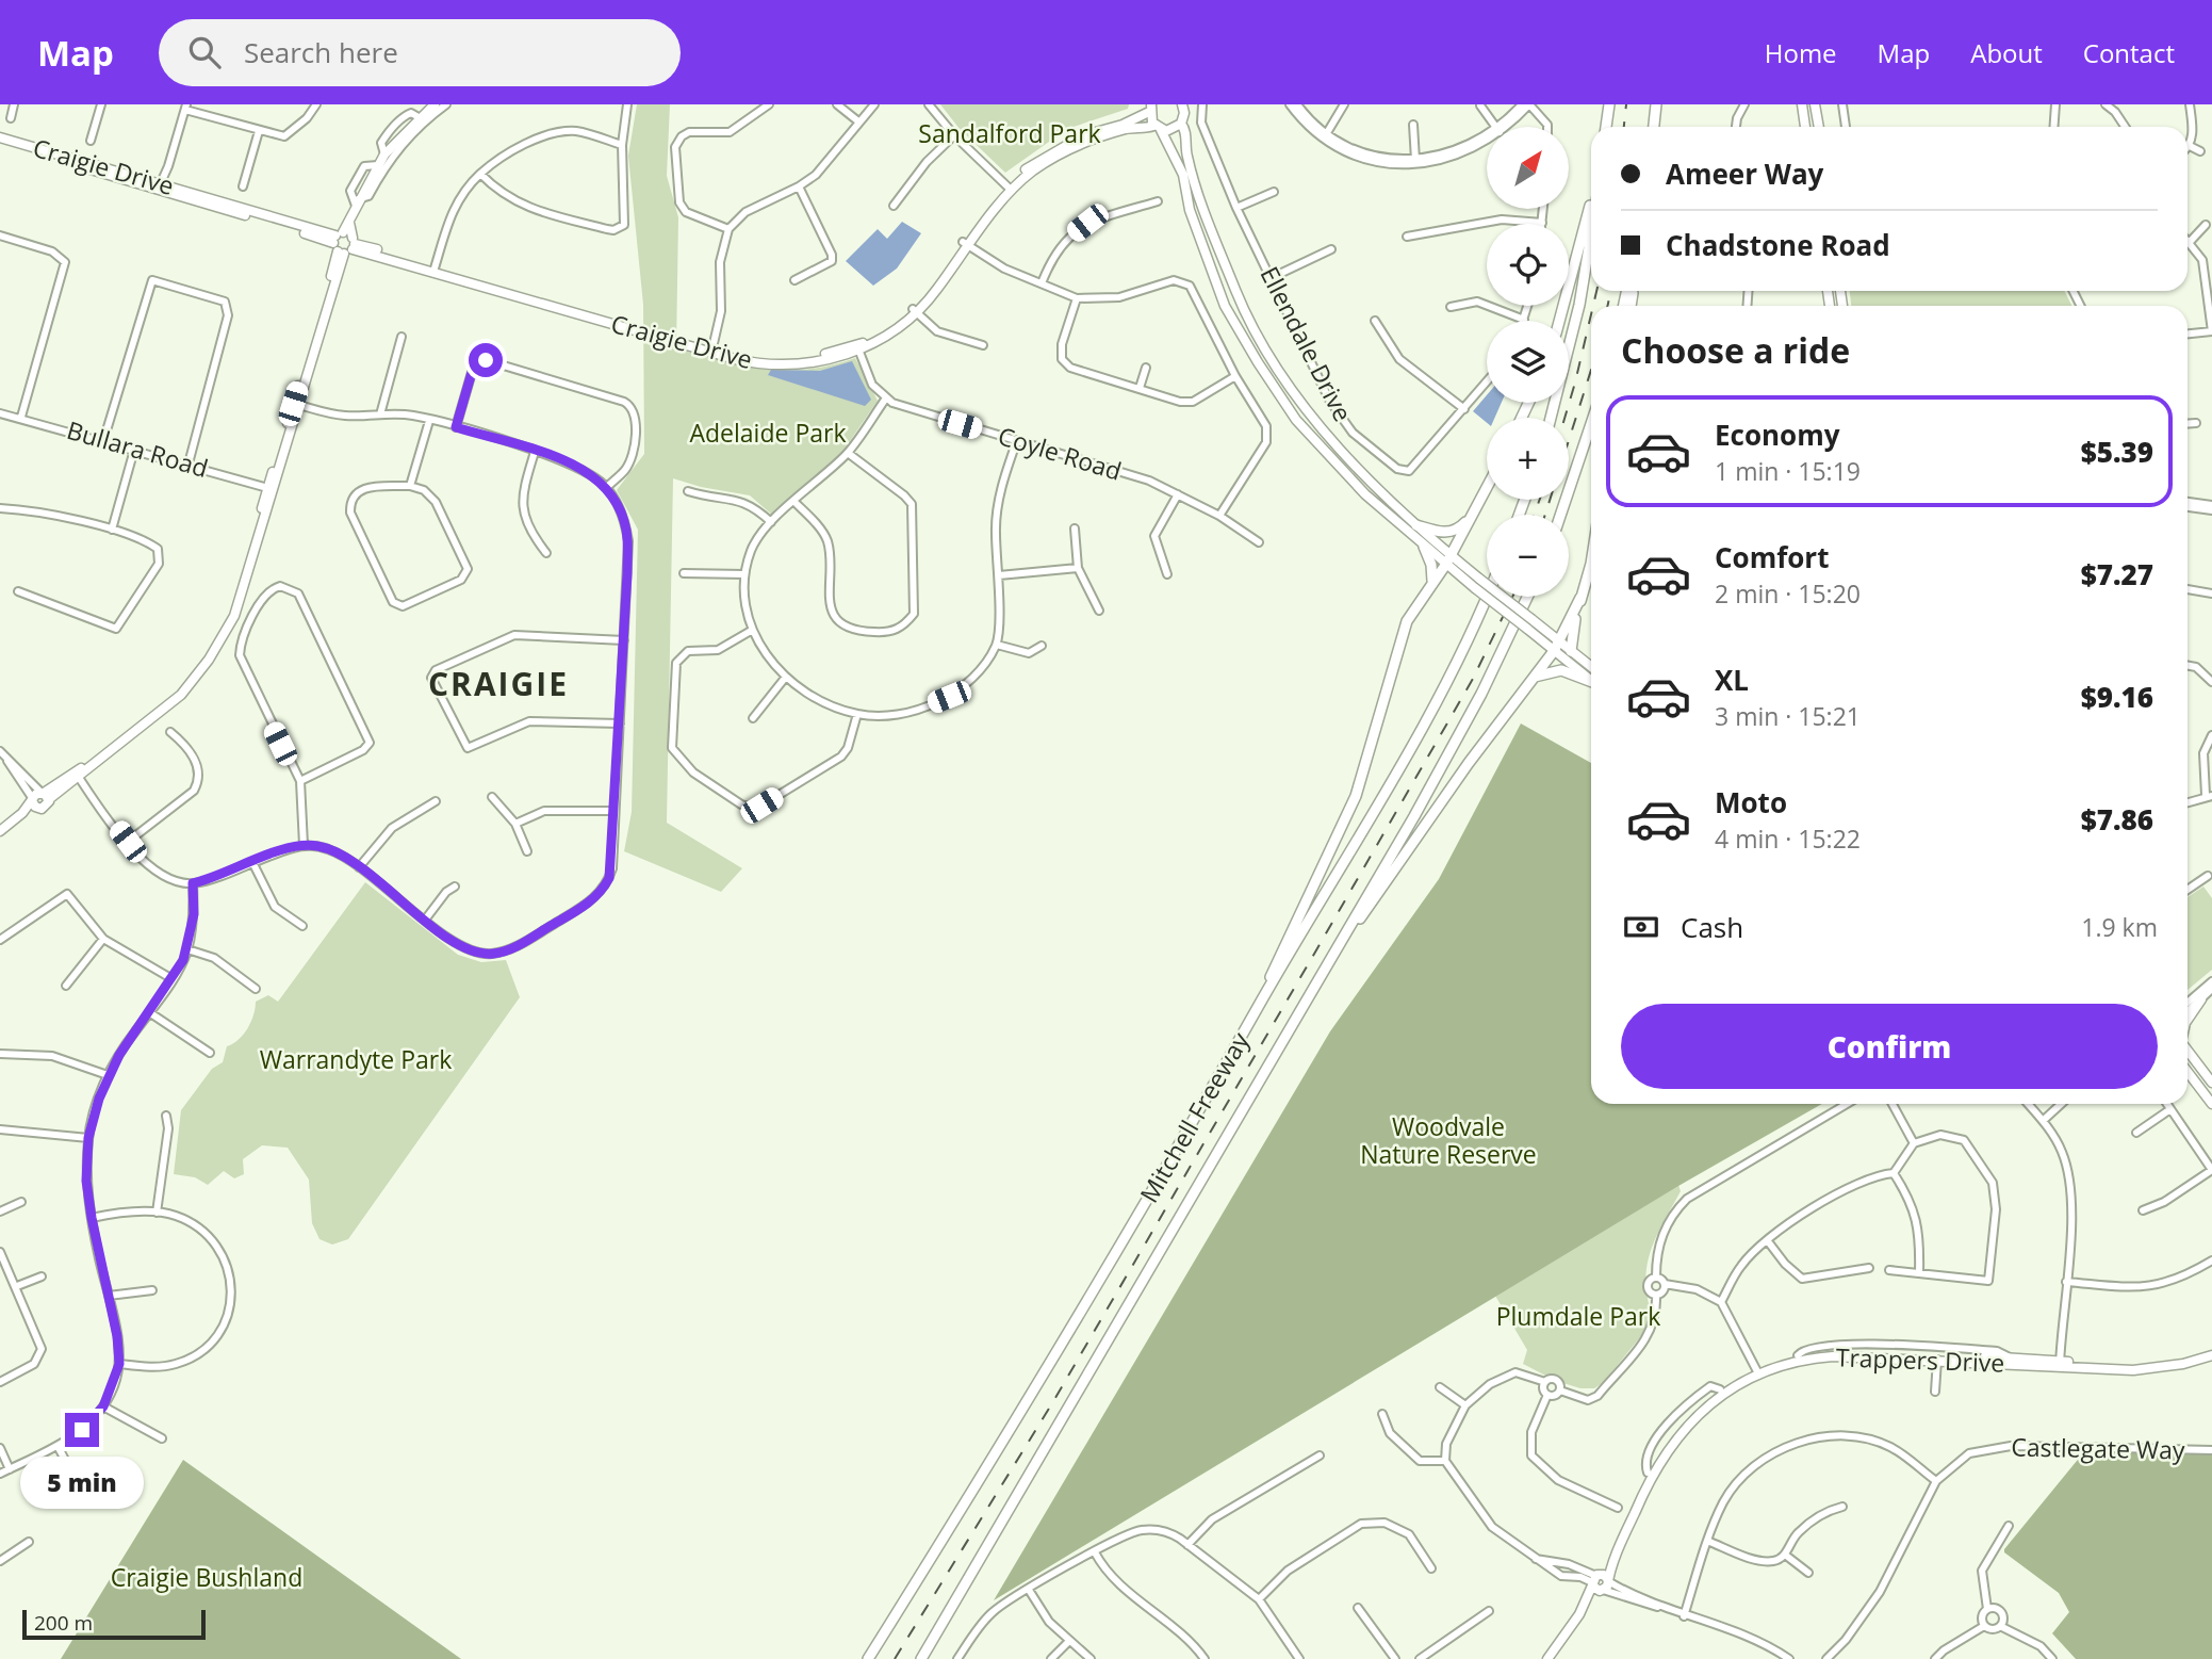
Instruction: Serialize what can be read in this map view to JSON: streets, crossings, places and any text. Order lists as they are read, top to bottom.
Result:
{
  "streets": {
    "highway": ["Mitchell Freeway"],
    "main road": ["Craigie Drive", "Trappers Drive"],
    "street": [
      "Ellendale Drive",
      "Bullara Road",
      "Coyle Road",
      "Castlegate Way"
    ]
  },
  "districts": ["CRAIGIE"],
  "parks": [
    "Sandalford Park",
    "Adelaide Park",
    "Warrandyte Park",
    "Woodvale Nature Reserve",
    "Plumdale Park",
    "Craigie Bushland"
  ],
  "scale_bar": "200 m",
  "north": "top right",
  "page": {
    "header": "Map",
    "search": "Search here",
    "nav": [
      "Home",
      "Map",
      "About",
      "Contact"
    ],
    "map_buttons": ["+", "−"],
    "banner": ["Ameer Way", "Chadstone Road"],
    "heading": "Choose a ride",
    "list": [
      {
        "name": "Economy",
        "note": "1 min · 15:19",
        "value": "$5.39"
      },
      {
        "name": "Comfort",
        "note": "2 min · 15:20",
        "value": "$7.27"
      },
      {
        "name": "XL",
        "note": "3 min · 15:21",
        "value": "$9.16"
      },
      {
        "name": "Moto",
        "note": "4 min · 15:22",
        "value": "$7.86"
      }
    ],
    "pay": ["Cash", "1.9 km"],
    "buttons": "Confirm",
    "bubble": "5 min",
    "scale": "200 m"
  }
}
